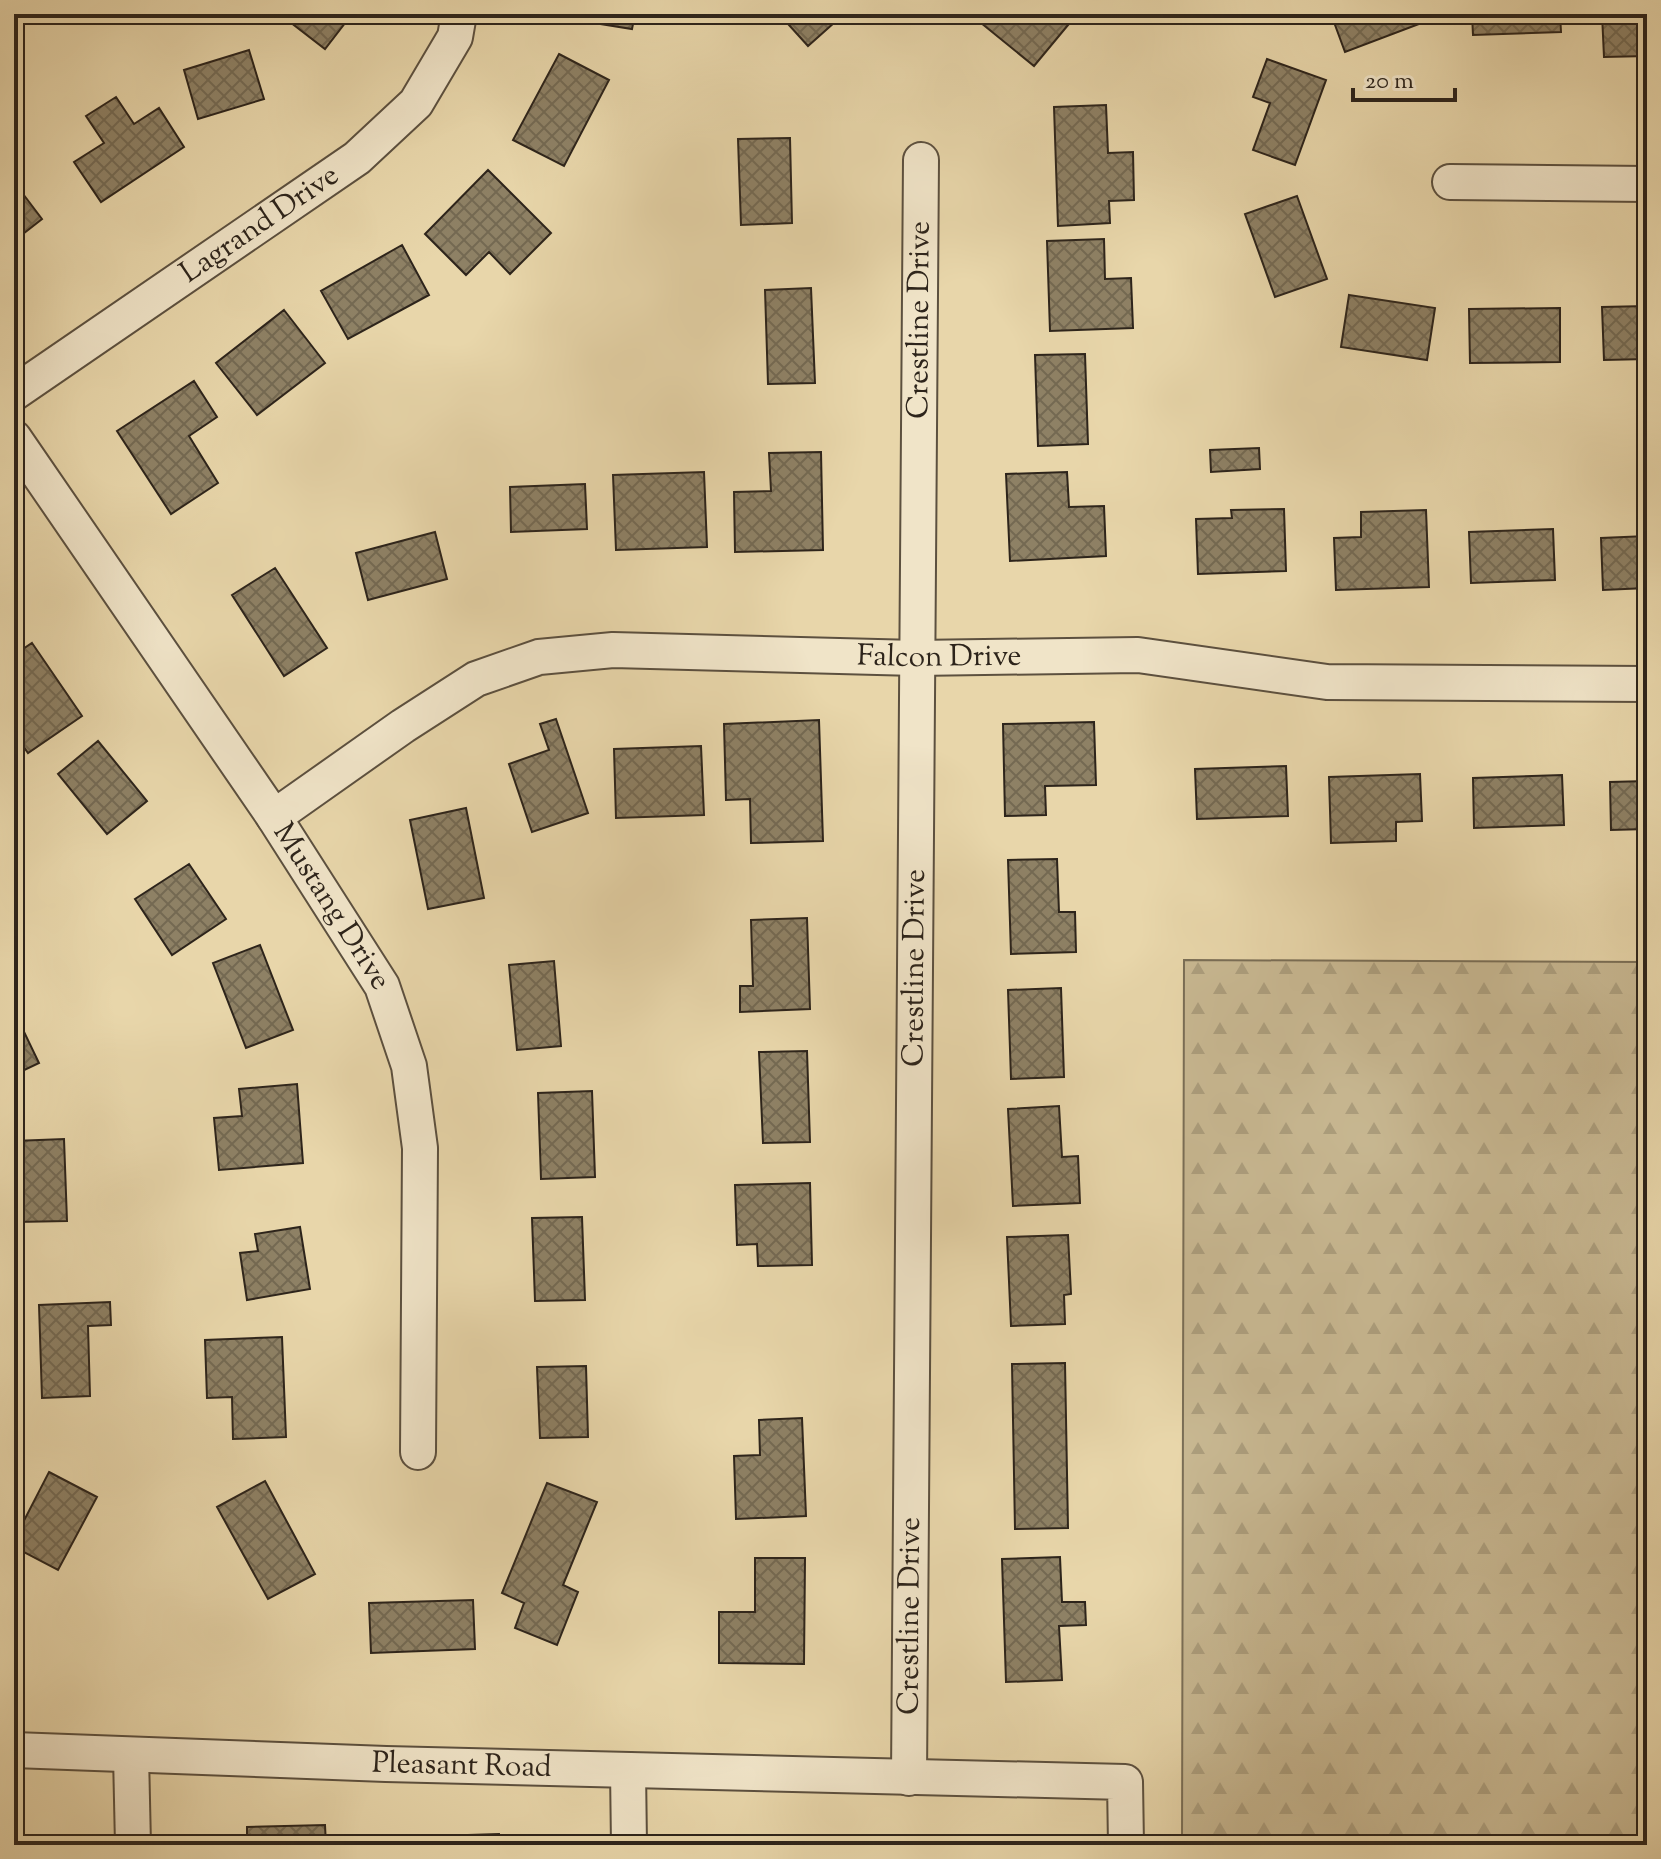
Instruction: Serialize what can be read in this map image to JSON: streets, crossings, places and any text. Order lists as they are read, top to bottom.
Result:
{
  "streets": {
    "street": [
      "Lagrand Drive",
      "Crestline Drive",
      "Falcon Drive",
      "Mustang Drive",
      "Pleasant Road"
    ]
  },
  "crossings": [
    ["Crestline Drive", "Falcon Drive"],
    ["Crestline Drive", "Pleasant Road"],
    ["Falcon Drive", "Mustang Drive"]
  ],
  "scale_bar": "20 m"
}
